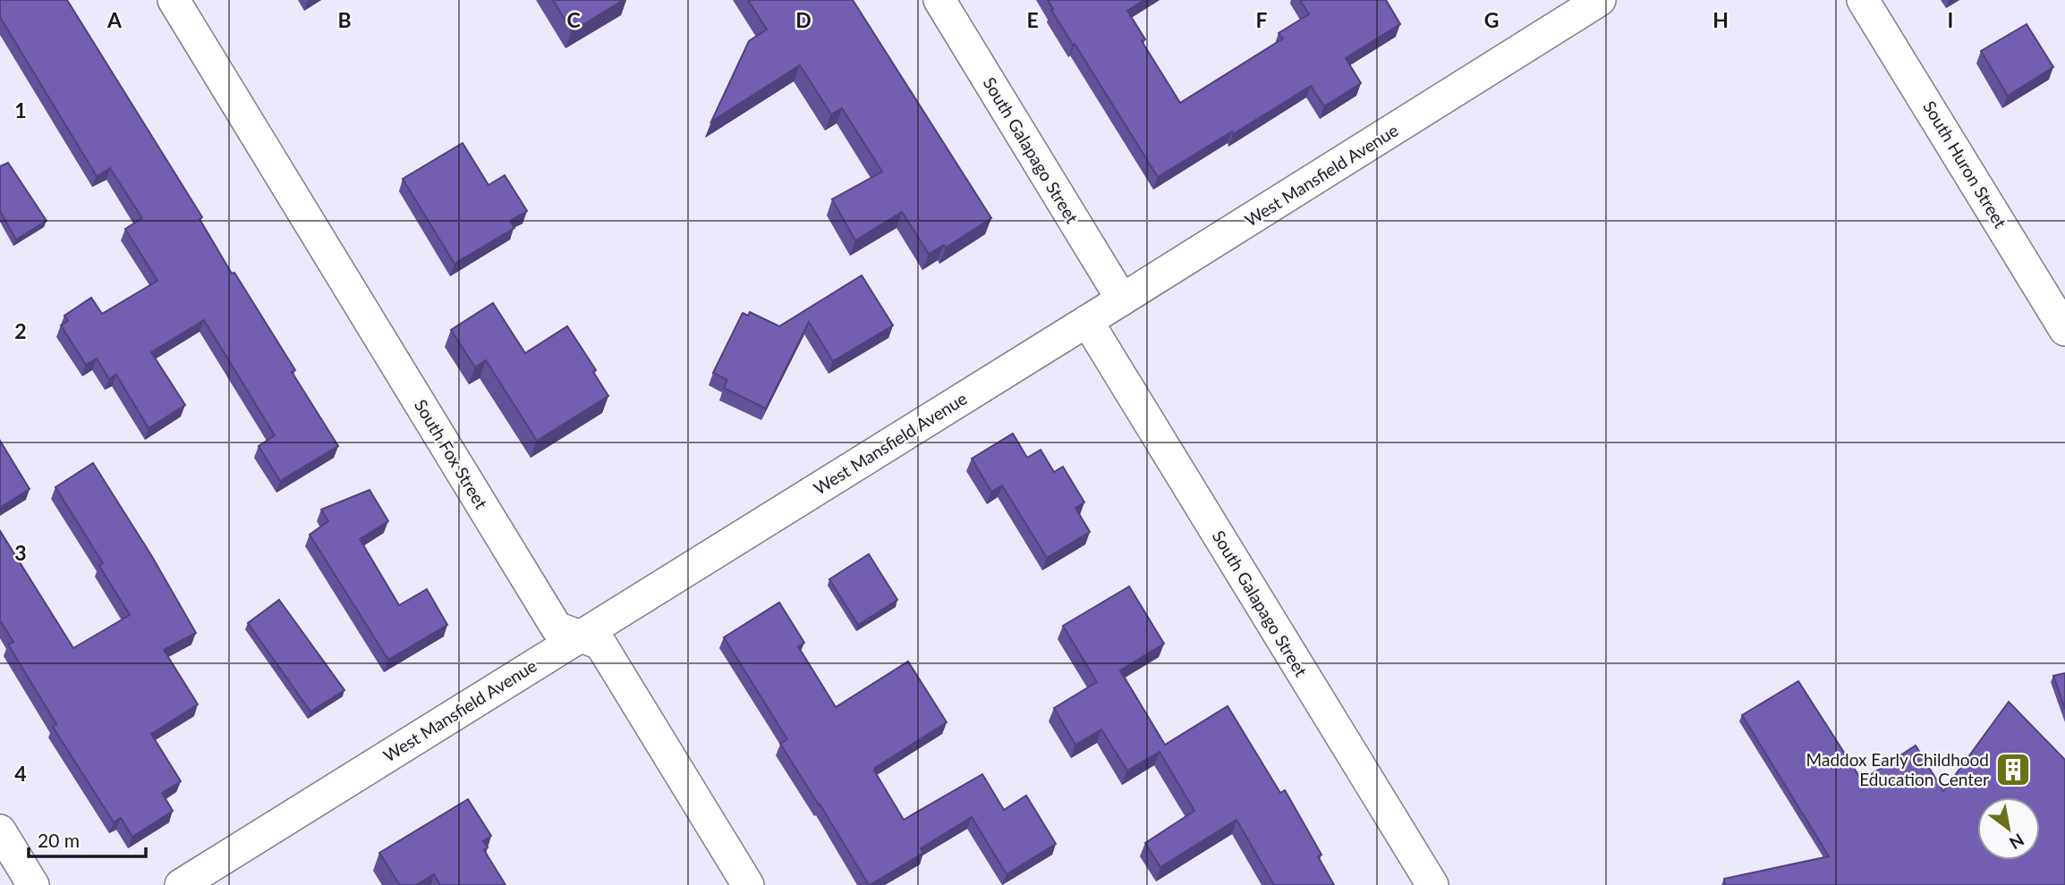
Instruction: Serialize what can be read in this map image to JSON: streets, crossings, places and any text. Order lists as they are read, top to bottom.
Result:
{
  "streets": {
    "street": [
      "South Galapago Street",
      "South Huron Street",
      "West Mansfield Avenue",
      "South Fox Street"
    ]
  },
  "crossings": [
    ["South Galapago Street", "West Mansfield Avenue"],
    ["West Mansfield Avenue", "South Fox Street"]
  ],
  "places": {
    "building": ["Maddox Early Childhood Education Center"]
  },
  "scale_bar": "20 m",
  "north": "bottom right",
  "grid": {
    "columns": [
      "A",
      "B",
      "C",
      "D",
      "E",
      "F",
      "G",
      "H",
      "I"
    ],
    "rows": [
      "1",
      "2",
      "3",
      "4"
    ]
  }
}
